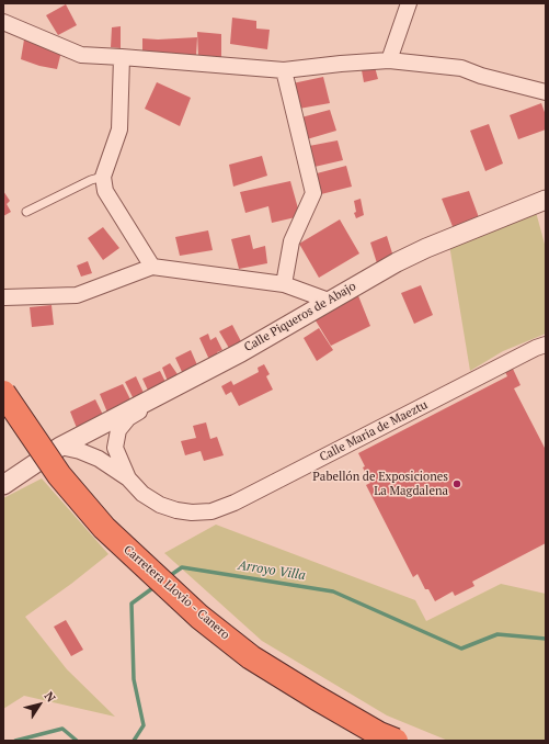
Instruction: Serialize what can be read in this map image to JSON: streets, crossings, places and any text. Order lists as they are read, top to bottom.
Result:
{
  "streets": {
    "highway": ["Carretera Llovio - Canero"],
    "street": ["Calle Piqueros de Abajo", "Calle Maria de Maeztu"]
  },
  "crossings": [
    ["Calle Piqueros de Abajo", "Calle Maria de Maeztu"]
  ],
  "water": ["Arroyo Villa"],
  "places": ["Pabellón de Exposiciones La Magdalena"],
  "north": "top right"
}
